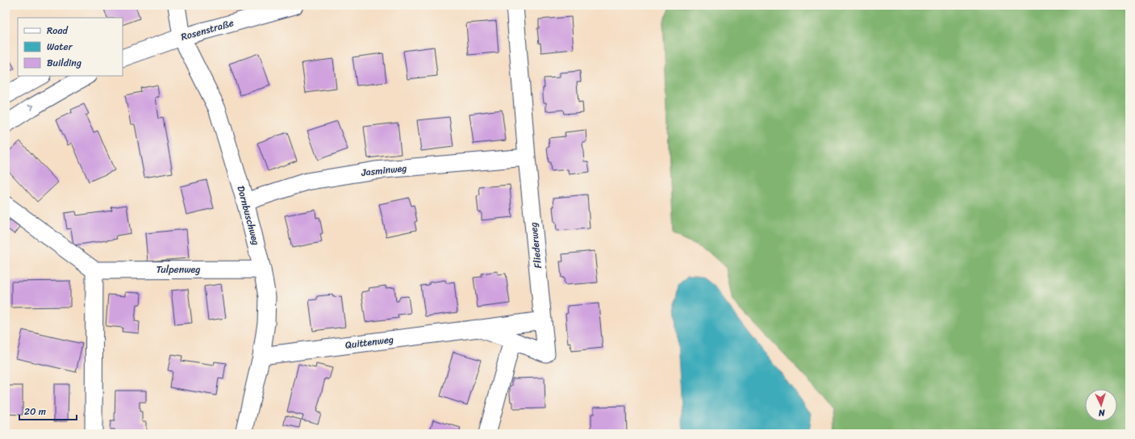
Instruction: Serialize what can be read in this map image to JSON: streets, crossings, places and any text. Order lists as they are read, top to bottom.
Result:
{
  "streets": {
    "street": [
      "Rosenstraße",
      "Jasminweg",
      "Dornbuschweg",
      "Fliederweg",
      "Tulpenweg",
      "Quittenweg"
    ]
  },
  "crossings": [
    ["Rosenstraße", "Dornbuschweg"],
    ["Jasminweg", "Dornbuschweg"],
    ["Jasminweg", "Fliederweg"],
    ["Dornbuschweg", "Tulpenweg"],
    ["Dornbuschweg", "Quittenweg"],
    ["Fliederweg", "Quittenweg"]
  ],
  "legend": ["Road", "Water", "Building"],
  "scale_bar": "20 m",
  "north": "bottom"
}
